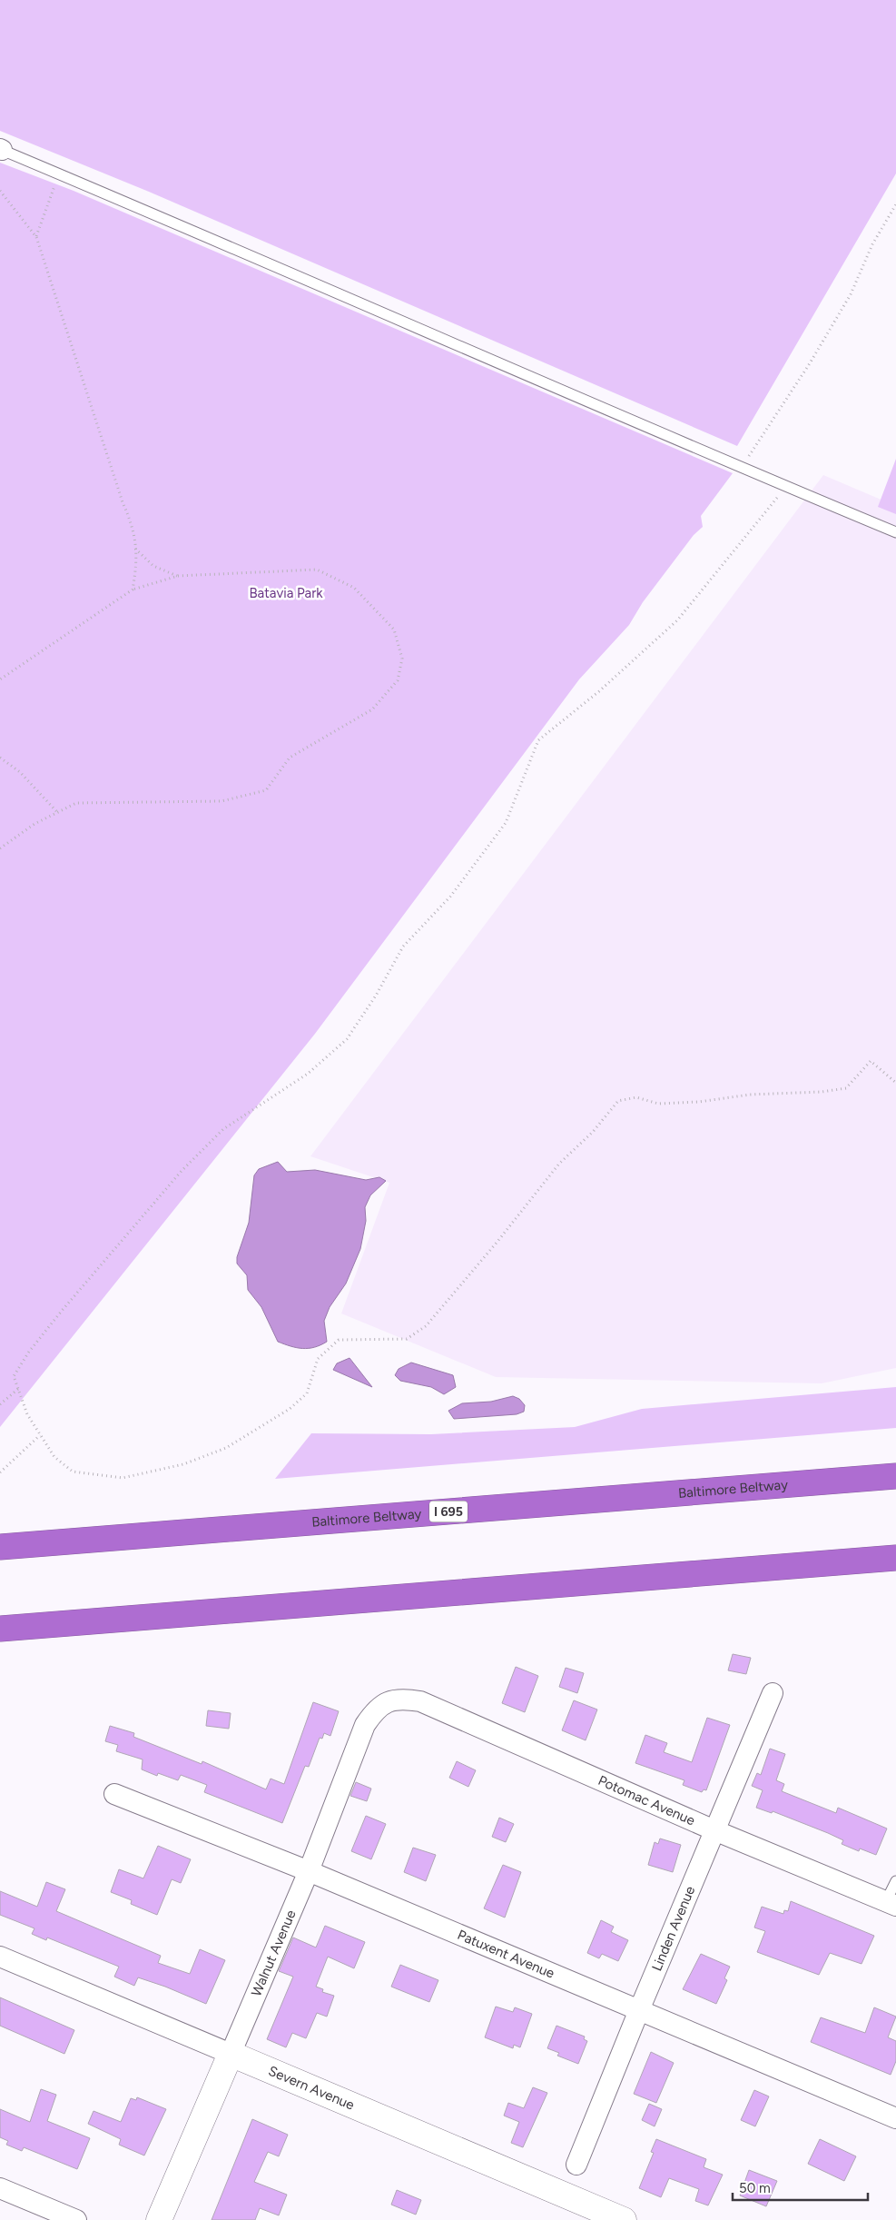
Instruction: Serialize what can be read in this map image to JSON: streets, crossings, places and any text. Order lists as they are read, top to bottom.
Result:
{
  "streets": {
    "highway": ["Baltimore Beltway", "I 695"],
    "street": [
      "Potomac Avenue",
      "Linden Avenue",
      "Walnut Avenue",
      "Patuxent Avenue",
      "Severn Avenue"
    ]
  },
  "crossings": [
    ["Potomac Avenue", "Linden Avenue"],
    ["Potomac Avenue", "Walnut Avenue"],
    ["Linden Avenue", "Patuxent Avenue"],
    ["Walnut Avenue", "Patuxent Avenue"],
    ["Walnut Avenue", "Severn Avenue"]
  ],
  "parks": ["Batavia Park"],
  "scale_bar": "50 m"
}
